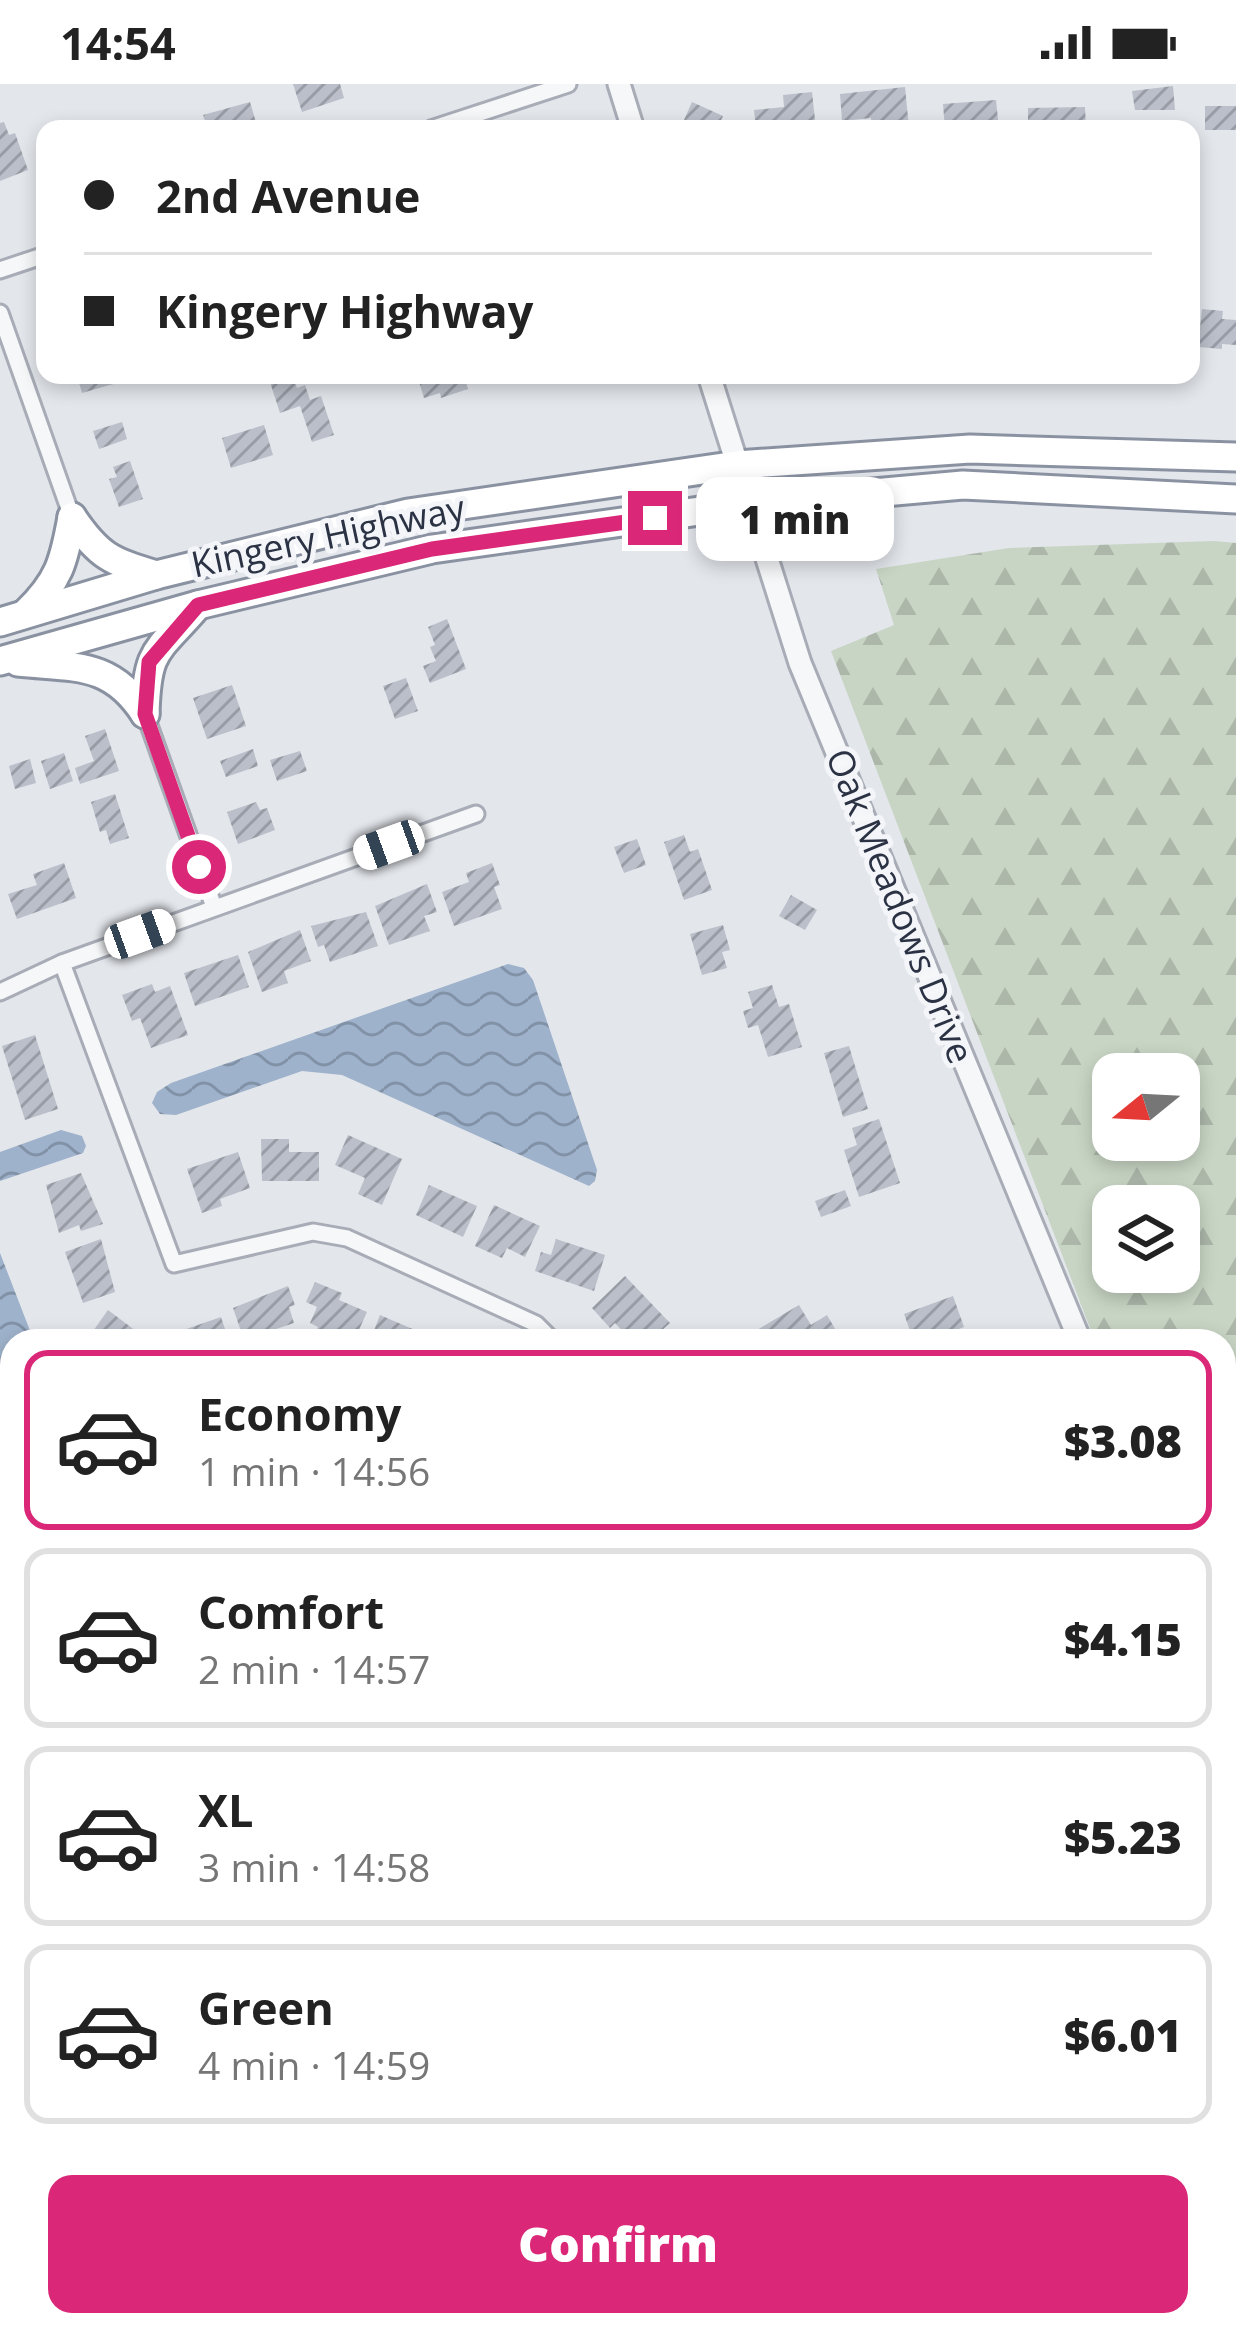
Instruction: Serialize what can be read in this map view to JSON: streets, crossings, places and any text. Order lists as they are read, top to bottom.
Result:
{
  "streets": {
    "highway": ["Kingery Highway"],
    "street": ["Oak Meadows Drive"]
  },
  "crossings": [
    ["Kingery Highway", "Oak Meadows Drive"]
  ],
  "north": "left",
  "page": {
    "status": "14:54",
    "banner": ["2nd Avenue", "Kingery Highway"],
    "bubble": "1 min",
    "list": [
      {
        "name": "Economy",
        "note": "1 min · 14:56",
        "value": "$3.08"
      },
      {
        "name": "Comfort",
        "note": "2 min · 14:57",
        "value": "$4.15"
      },
      {
        "name": "XL",
        "note": "3 min · 14:58",
        "value": "$5.23"
      },
      {
        "name": "Green",
        "note": "4 min · 14:59",
        "value": "$6.01"
      }
    ],
    "buttons": "Confirm"
  }
}
